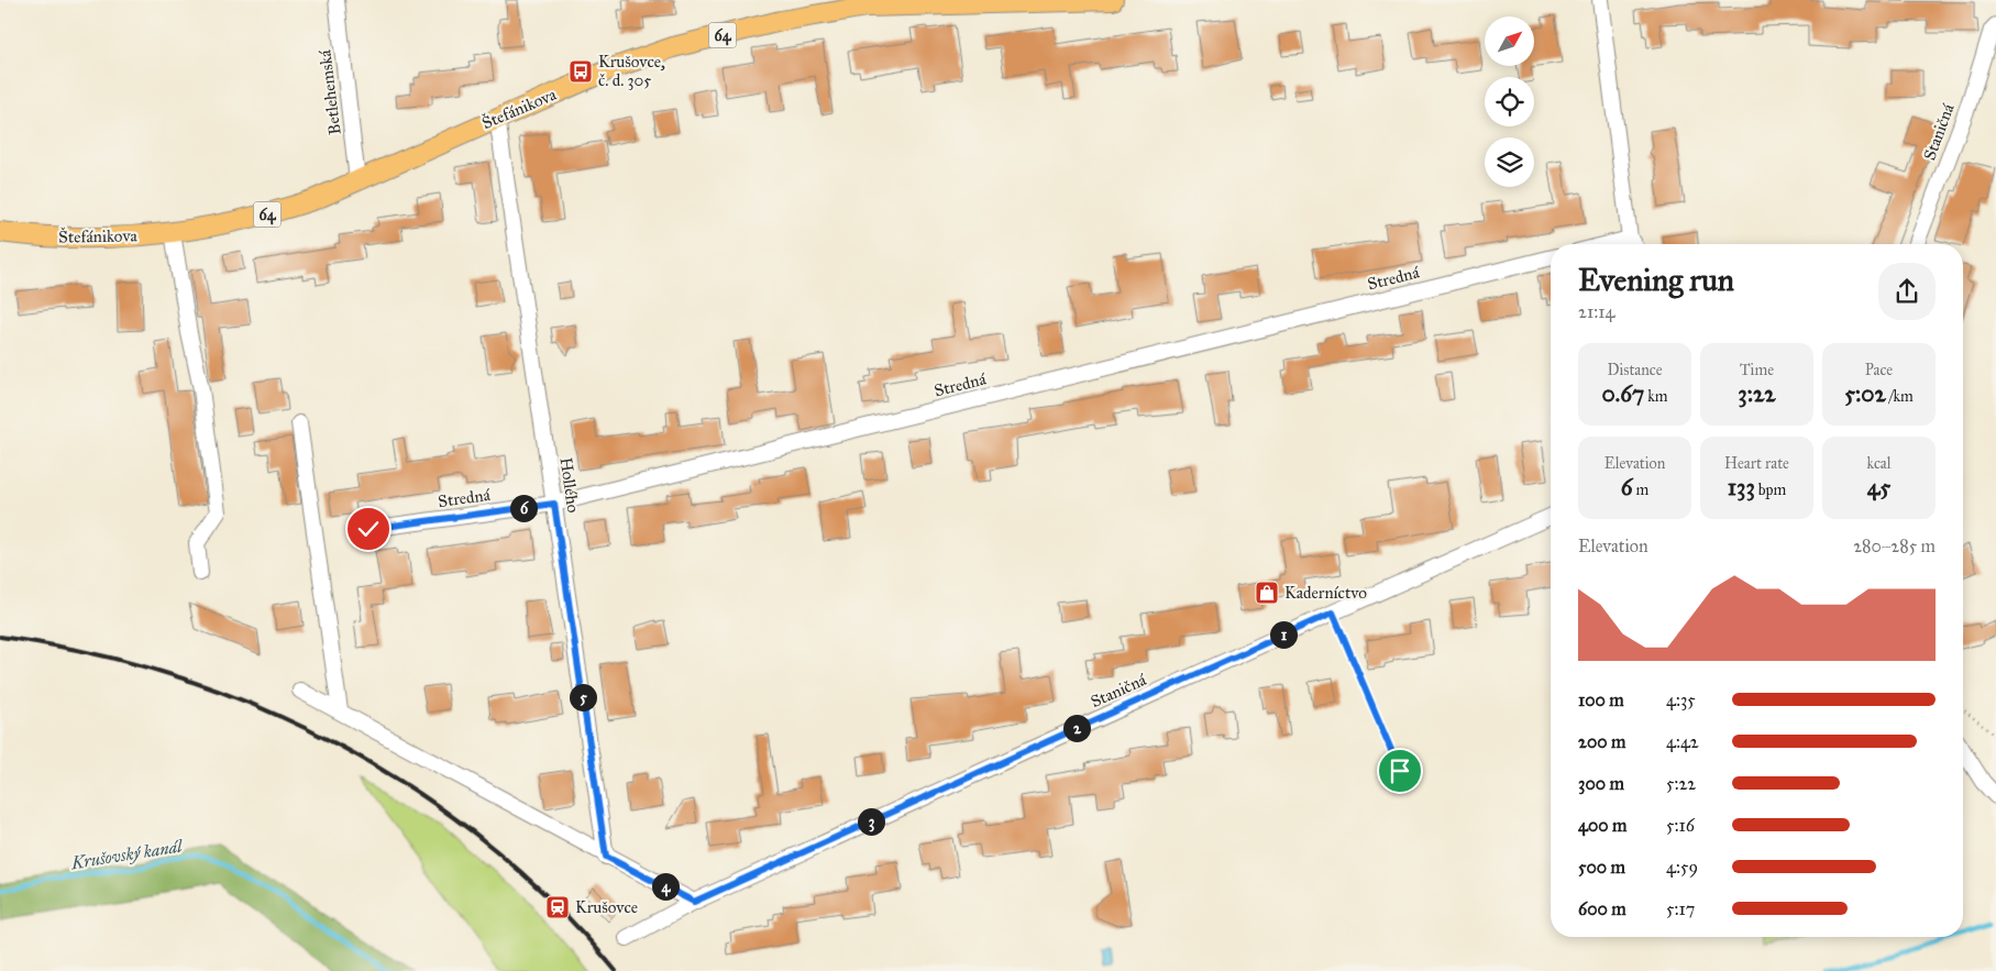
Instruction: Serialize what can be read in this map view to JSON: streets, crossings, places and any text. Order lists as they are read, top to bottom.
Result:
{
  "streets": {
    "main road": ["64", "Štefánikova"],
    "street": [
      "Betlehemská",
      "Staničná",
      "Stredná",
      "Hollého"
    ]
  },
  "crossings": [
    ["Betlehemská", "Štefánikova"],
    ["Štefánikova", "Hollého"],
    ["Stredná", "Hollého"]
  ],
  "water": ["Krušovský kanál"],
  "places": {
    "bus stop": ["Krušovce, č. d. 305"],
    "shop": ["Kaderníctvo"],
    "station": ["Krušovce"]
  },
  "north": "top right",
  "page": {
    "heading": ["Evening run", "21:14"],
    "stats": [
      ["Distance", "0.67 km"],
      ["Time", "3:22"],
      ["Pace", "5:02 /km"],
      ["Elevation", "6 m"],
      ["Heart rate", "133 bpm"],
      ["kcal", "45"]
    ],
    "pins": [
      "6",
      "1",
      "5",
      "2",
      "3",
      "4"
    ],
    "chart": ["Elevation", "280–285 m"],
    "list": [
      {
        "name": "100 m",
        "note": "4:35"
      },
      {
        "name": "200 m",
        "note": "4:42"
      },
      {
        "name": "300 m",
        "note": "5:22"
      },
      {
        "name": "400 m",
        "note": "5:16"
      },
      {
        "name": "500 m",
        "note": "4:59"
      },
      {
        "name": "600 m",
        "note": "5:17"
      }
    ]
  }
}
